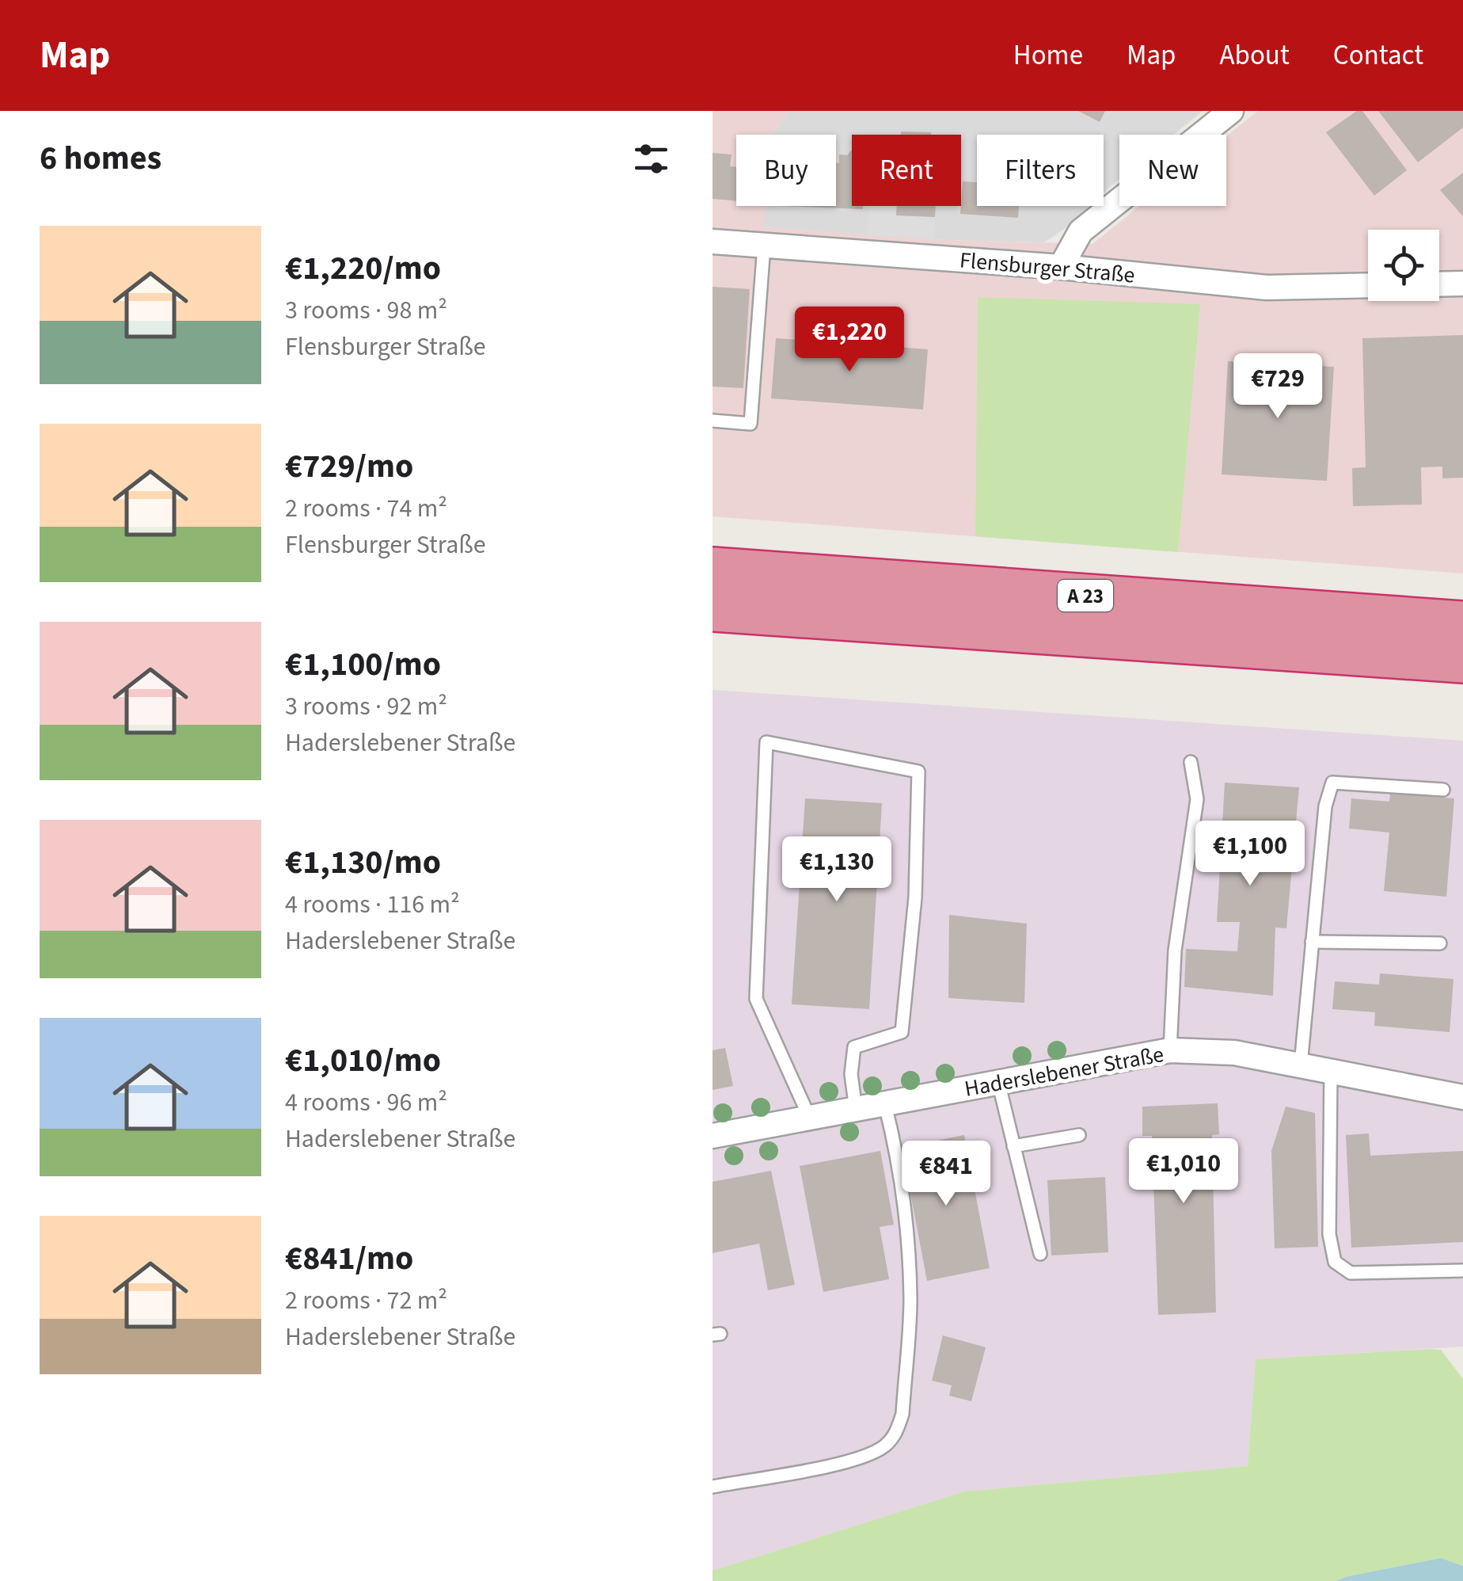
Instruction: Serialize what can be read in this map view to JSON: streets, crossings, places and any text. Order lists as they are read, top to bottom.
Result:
{
  "streets": {
    "highway": ["A 23"],
    "street": ["Flensburger Straße", "Haderslebener Straße"]
  },
  "page": {
    "header": "Map",
    "nav": [
      "Home",
      "Map",
      "About",
      "Contact"
    ],
    "heading": "6 homes",
    "chip": [
      "Buy",
      "Rent",
      "Filters",
      "New"
    ],
    "list": [
      {
        "name": "€1,220/mo",
        "note": "3 rooms · 98 m² · Flensburger Straße"
      },
      {
        "name": "€729/mo",
        "note": "2 rooms · 74 m² · Flensburger Straße"
      },
      {
        "name": "€1,100/mo",
        "note": "3 rooms · 92 m² · Haderslebener Straße"
      },
      {
        "name": "€1,130/mo",
        "note": "4 rooms · 116 m² · Haderslebener Straße"
      },
      {
        "name": "€1,010/mo",
        "note": "4 rooms · 96 m² · Haderslebener Straße"
      },
      {
        "name": "€841/mo",
        "note": "2 rooms · 72 m² · Haderslebener Straße"
      }
    ],
    "price": [
      "€1,220",
      "€729",
      "€1,100",
      "€1,130",
      "€1,010",
      "€841"
    ]
  }
}
